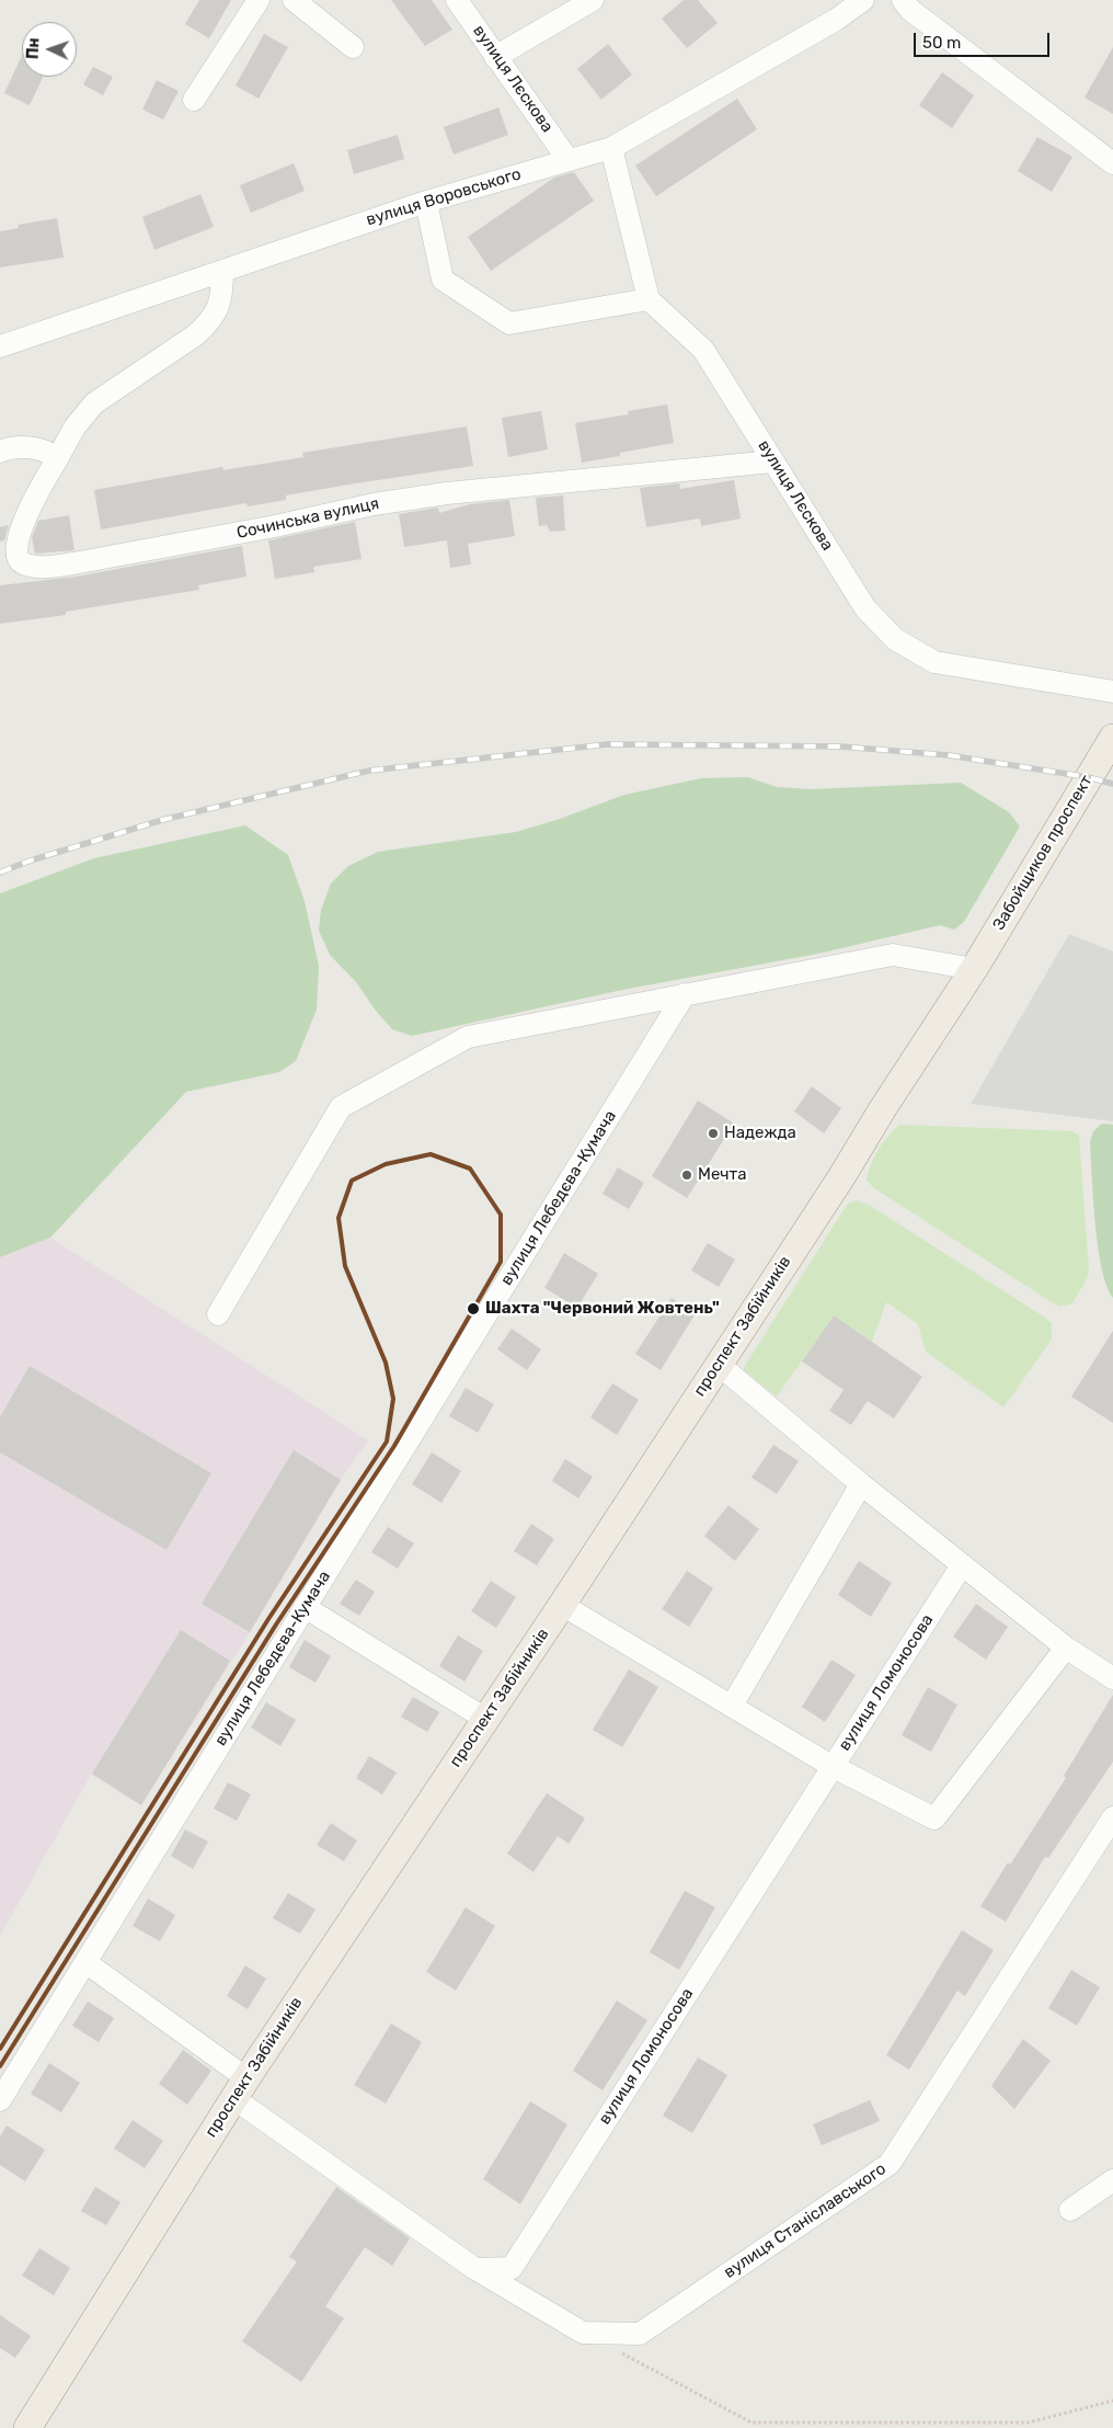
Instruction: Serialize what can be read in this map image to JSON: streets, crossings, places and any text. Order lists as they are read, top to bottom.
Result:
{
  "streets": {
    "main road": ["Забойщиков проспект", "проспект Забійників"],
    "street": [
      "вулиця Лєскова",
      "вулиця Воровського",
      "Сочинська вулиця",
      "вулиця Лебедєва-Кумача",
      "вулиця Ломоносова",
      "вулиця Станіславського"
    ]
  },
  "crossings": [
    ["вулиця Лєскова", "вулиця Воровського"],
    ["вулиця Лєскова", "Сочинська вулиця"],
    ["вулиця Воровського", "Сочинська вулиця"],
    ["Забойщиков проспект", "проспект Забійників"],
    ["вулиця Ломоносова", "вулиця Станіславського"]
  ],
  "places": ["Надежда", "Мечта", "Шахта \"Червоний Жовтень\""],
  "scale_bar": "50 m",
  "north": "left"
}
